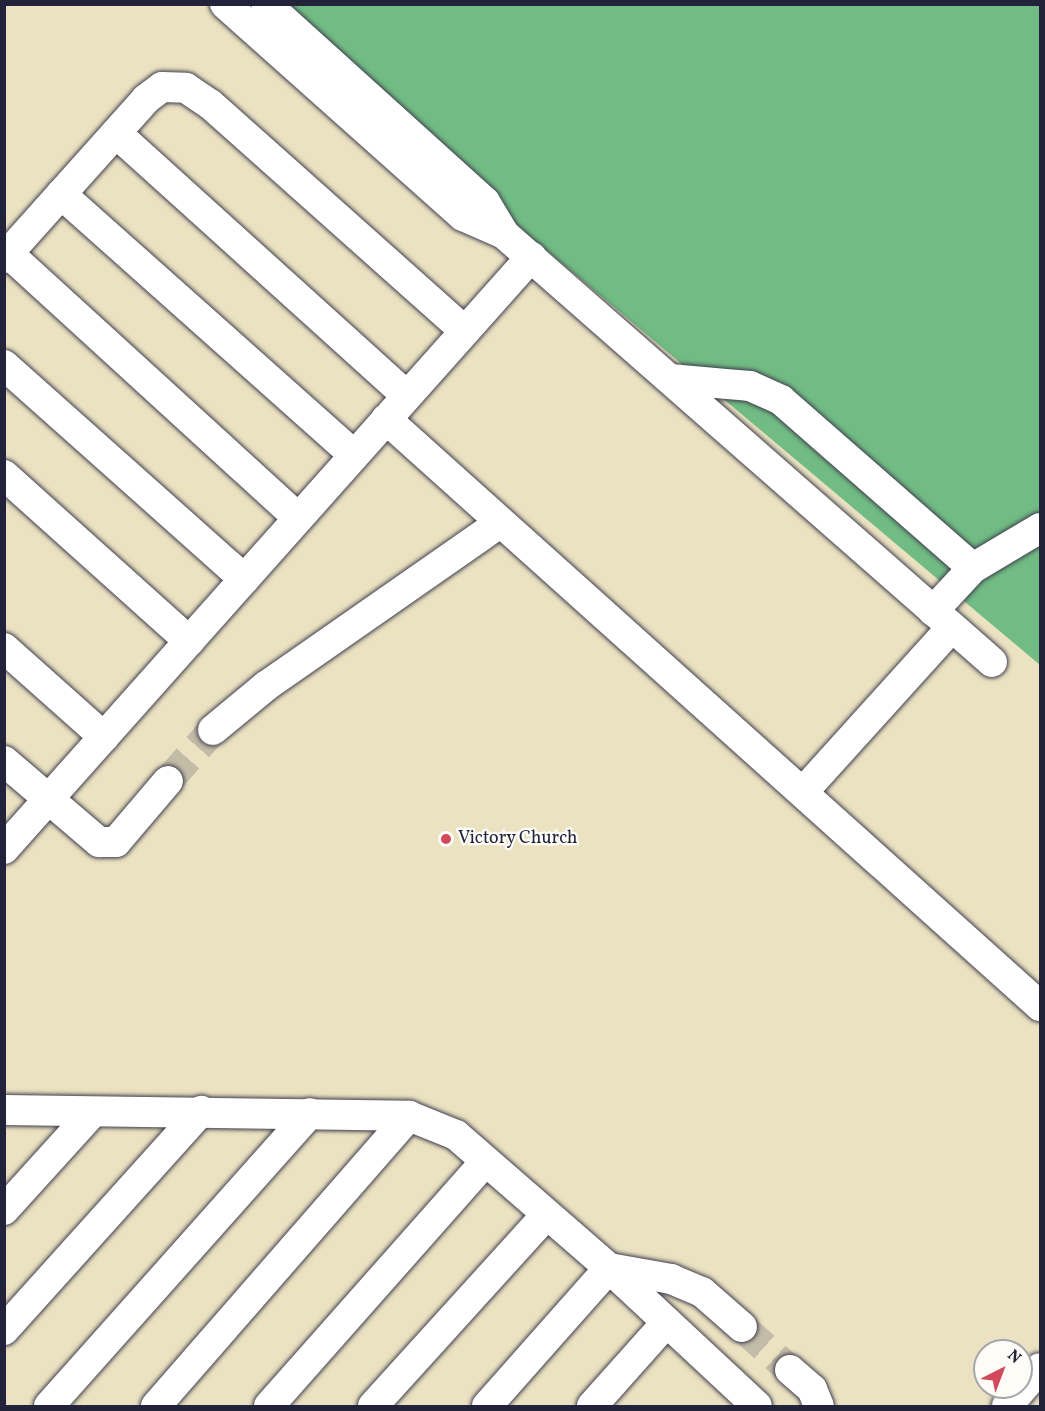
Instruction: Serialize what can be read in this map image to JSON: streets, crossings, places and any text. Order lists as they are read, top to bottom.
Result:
{
  "places": ["Victory Church"],
  "north": "top right"
}
